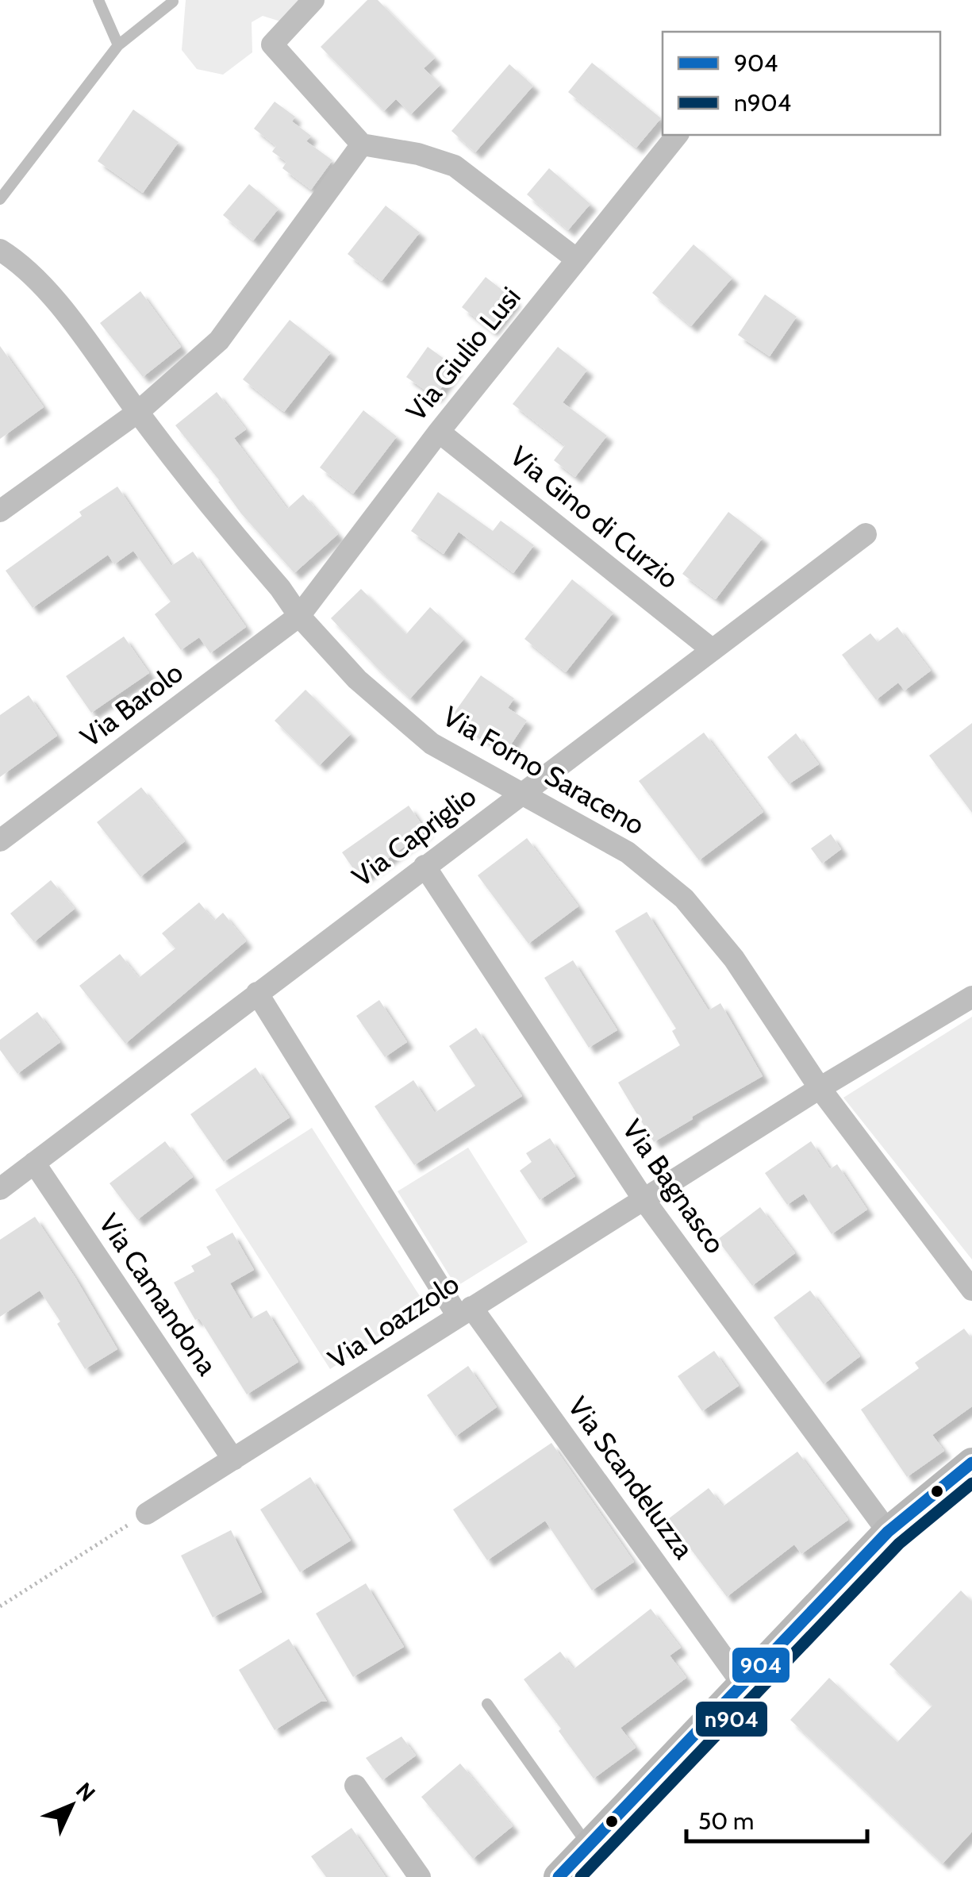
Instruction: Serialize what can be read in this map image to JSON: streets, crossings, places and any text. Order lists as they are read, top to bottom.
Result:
{
  "streets": {
    "street": [
      "Via Giulio Lusi",
      "Via Gino di Curzio",
      "Via Barolo",
      "Via Forno Saraceno",
      "Via Capriglio",
      "Via Bagnasco",
      "Via Camandona",
      "Via Loazzolo",
      "Via Scandeluzza"
    ]
  },
  "crossings": [
    ["Via Giulio Lusi", "Via Gino di Curzio"],
    ["Via Giulio Lusi", "Via Barolo"],
    ["Via Giulio Lusi", "Via Forno Saraceno"],
    ["Via Gino di Curzio", "Via Capriglio"],
    ["Via Barolo", "Via Forno Saraceno"],
    ["Via Forno Saraceno", "Via Capriglio"],
    ["Via Forno Saraceno", "Via Loazzolo"],
    ["Via Capriglio", "Via Bagnasco"],
    ["Via Capriglio", "Via Camandona"],
    ["Via Capriglio", "Via Scandeluzza"],
    ["Via Bagnasco", "Via Loazzolo"],
    ["Via Camandona", "Via Loazzolo"],
    ["Via Loazzolo", "Via Scandeluzza"]
  ],
  "lines": ["transit line 904", "transit line n904"],
  "legend": ["904", "n904"],
  "scale_bar": "50 m",
  "north": "top right"
}
